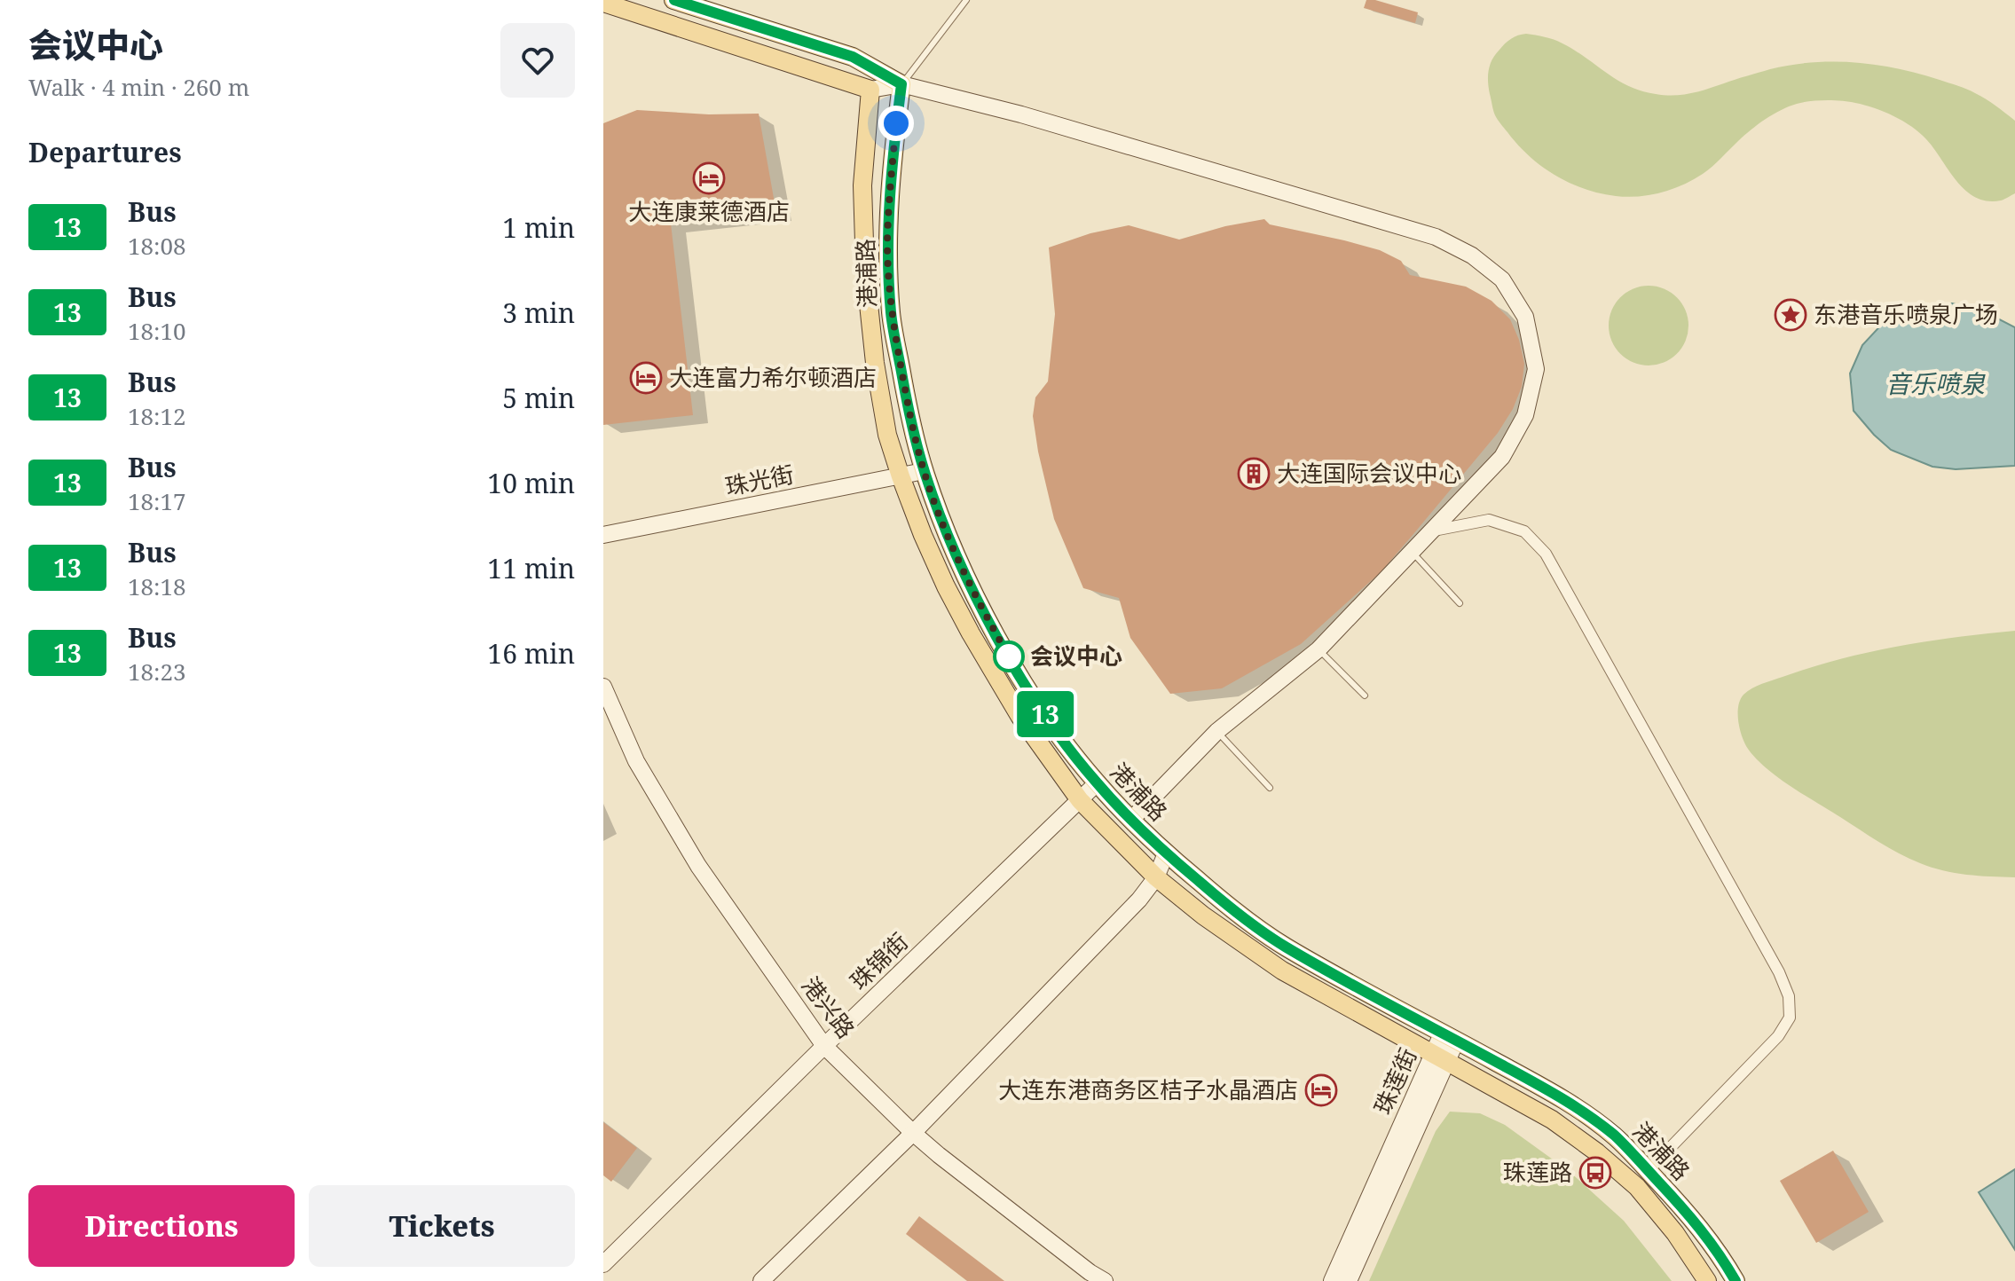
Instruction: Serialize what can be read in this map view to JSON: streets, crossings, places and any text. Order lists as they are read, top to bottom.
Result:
{
  "streets": {
    "main road": [
      "港浦路",
      "珠光街",
      "珠锦街",
      "港兴路",
      "珠莲街"
    ]
  },
  "crossings": [
    ["港浦路", "珠光街"],
    ["港浦路", "珠锦街"],
    ["港浦路", "珠莲街"],
    ["珠锦街", "港兴路"]
  ],
  "water": ["音乐喷泉"],
  "places": {
    "hotel": ["大连康莱德酒店", "大连富力希尔顿酒店", "大连东港商务区桔子水晶酒店"],
    "place": ["东港音乐喷泉广场"],
    "building": ["大连国际会议中心"],
    "other": ["会议中心"],
    "bus stop": ["珠莲路"]
  },
  "lines": ["bus line 13"],
  "page": {
    "heading": [
      ["会议中心", "Walk · 4 min · 260 m"],
      "Departures"
    ],
    "on_map": "13",
    "list": [
      {
        "mark": "13",
        "name": "Bus",
        "note": "18:08",
        "value": "1 min"
      },
      {
        "mark": "13",
        "name": "Bus",
        "note": "18:10",
        "value": "3 min"
      },
      {
        "mark": "13",
        "name": "Bus",
        "note": "18:12",
        "value": "5 min"
      },
      {
        "mark": "13",
        "name": "Bus",
        "note": "18:17",
        "value": "10 min"
      },
      {
        "mark": "13",
        "name": "Bus",
        "note": "18:18",
        "value": "11 min"
      },
      {
        "mark": "13",
        "name": "Bus",
        "note": "18:23",
        "value": "16 min"
      }
    ],
    "buttons": ["Directions", "Tickets"]
  }
}
